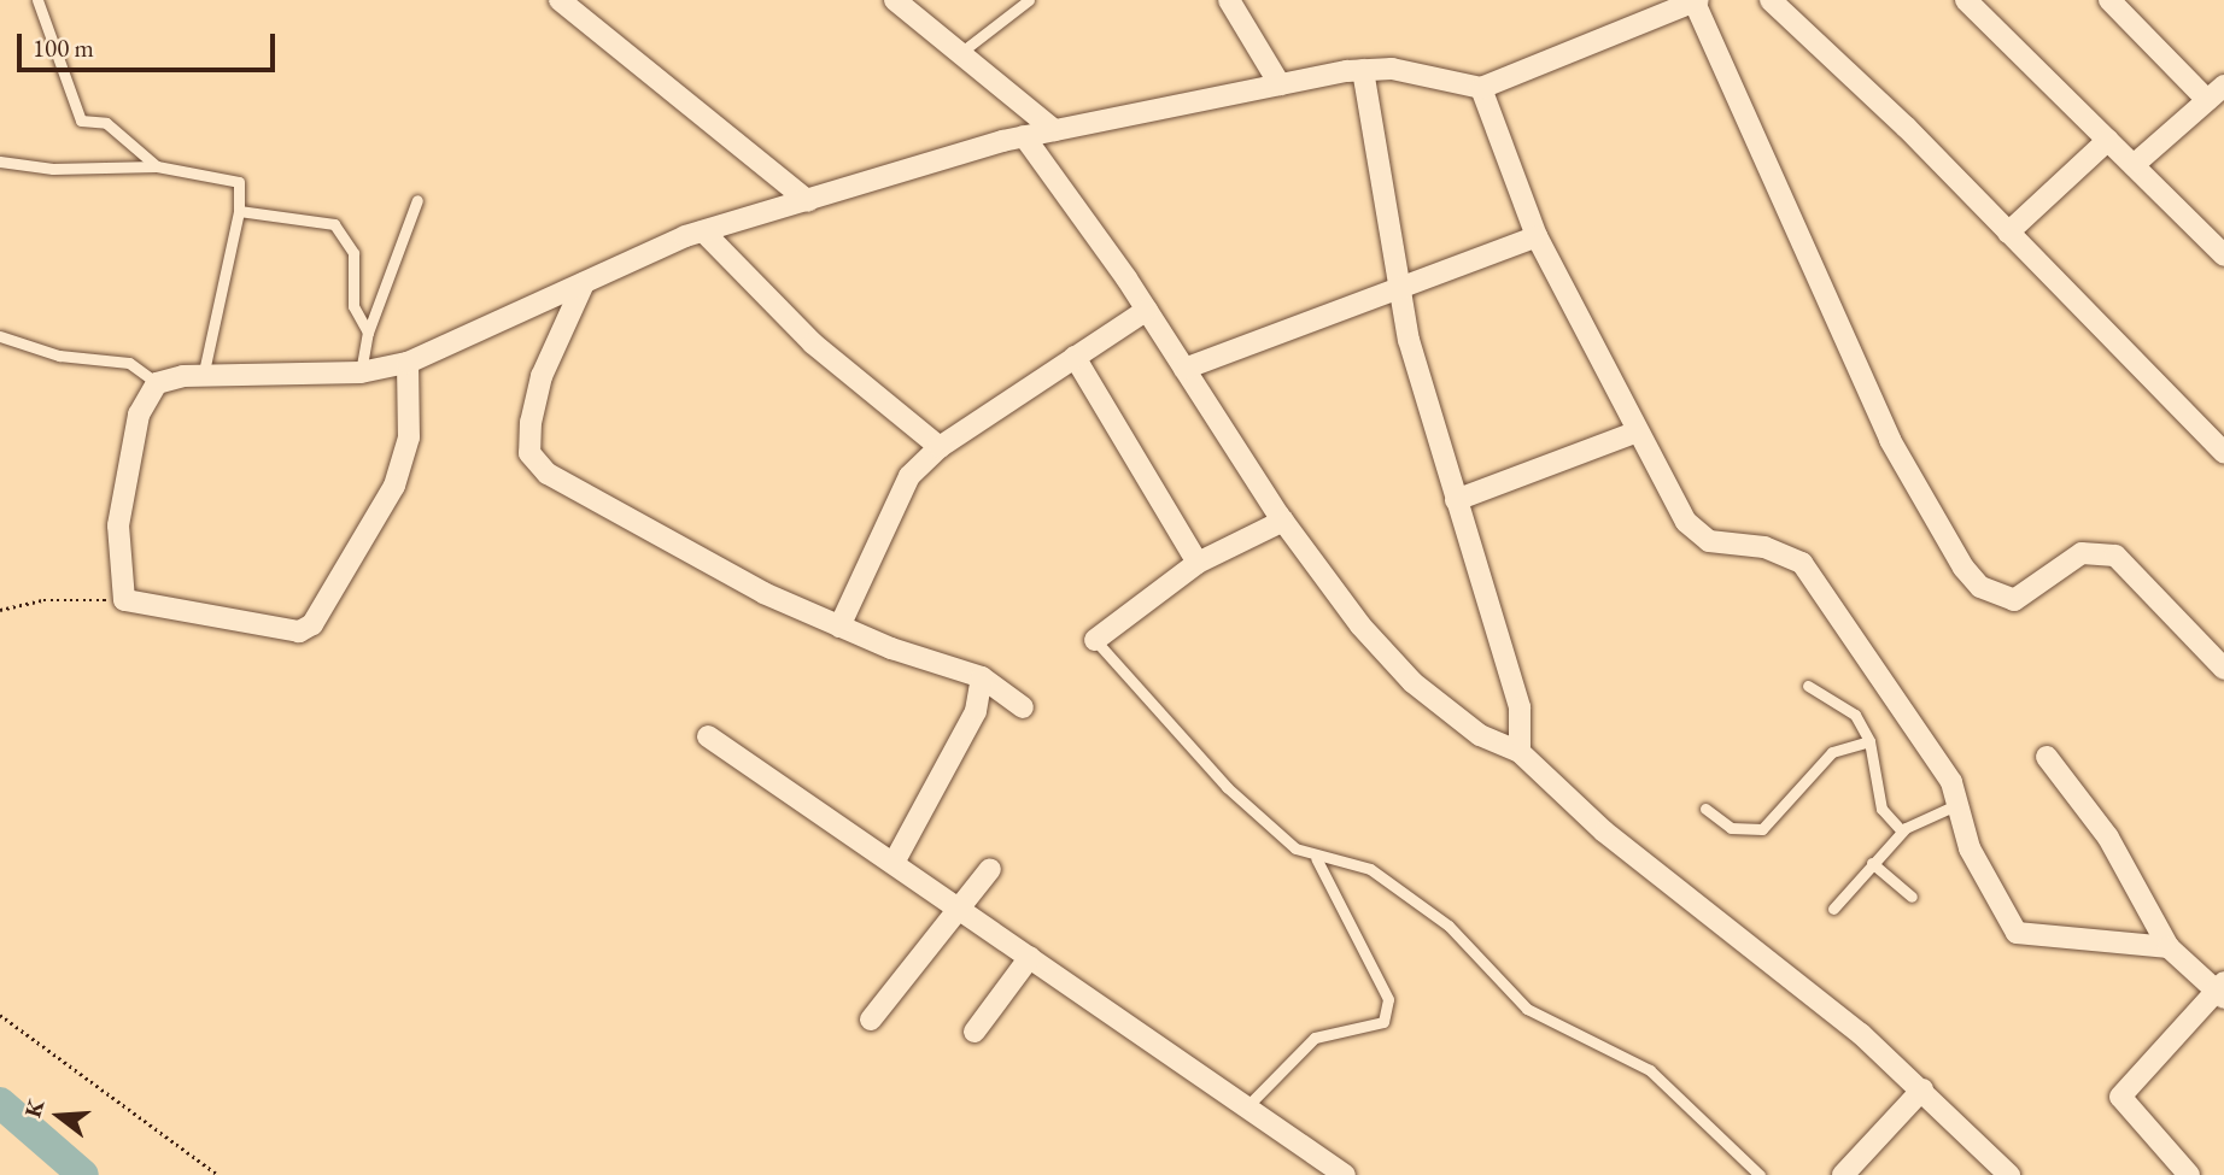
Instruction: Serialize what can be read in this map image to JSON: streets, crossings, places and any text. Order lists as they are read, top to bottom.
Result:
{
  "scale_bar": "100 m",
  "north": "left"
}
